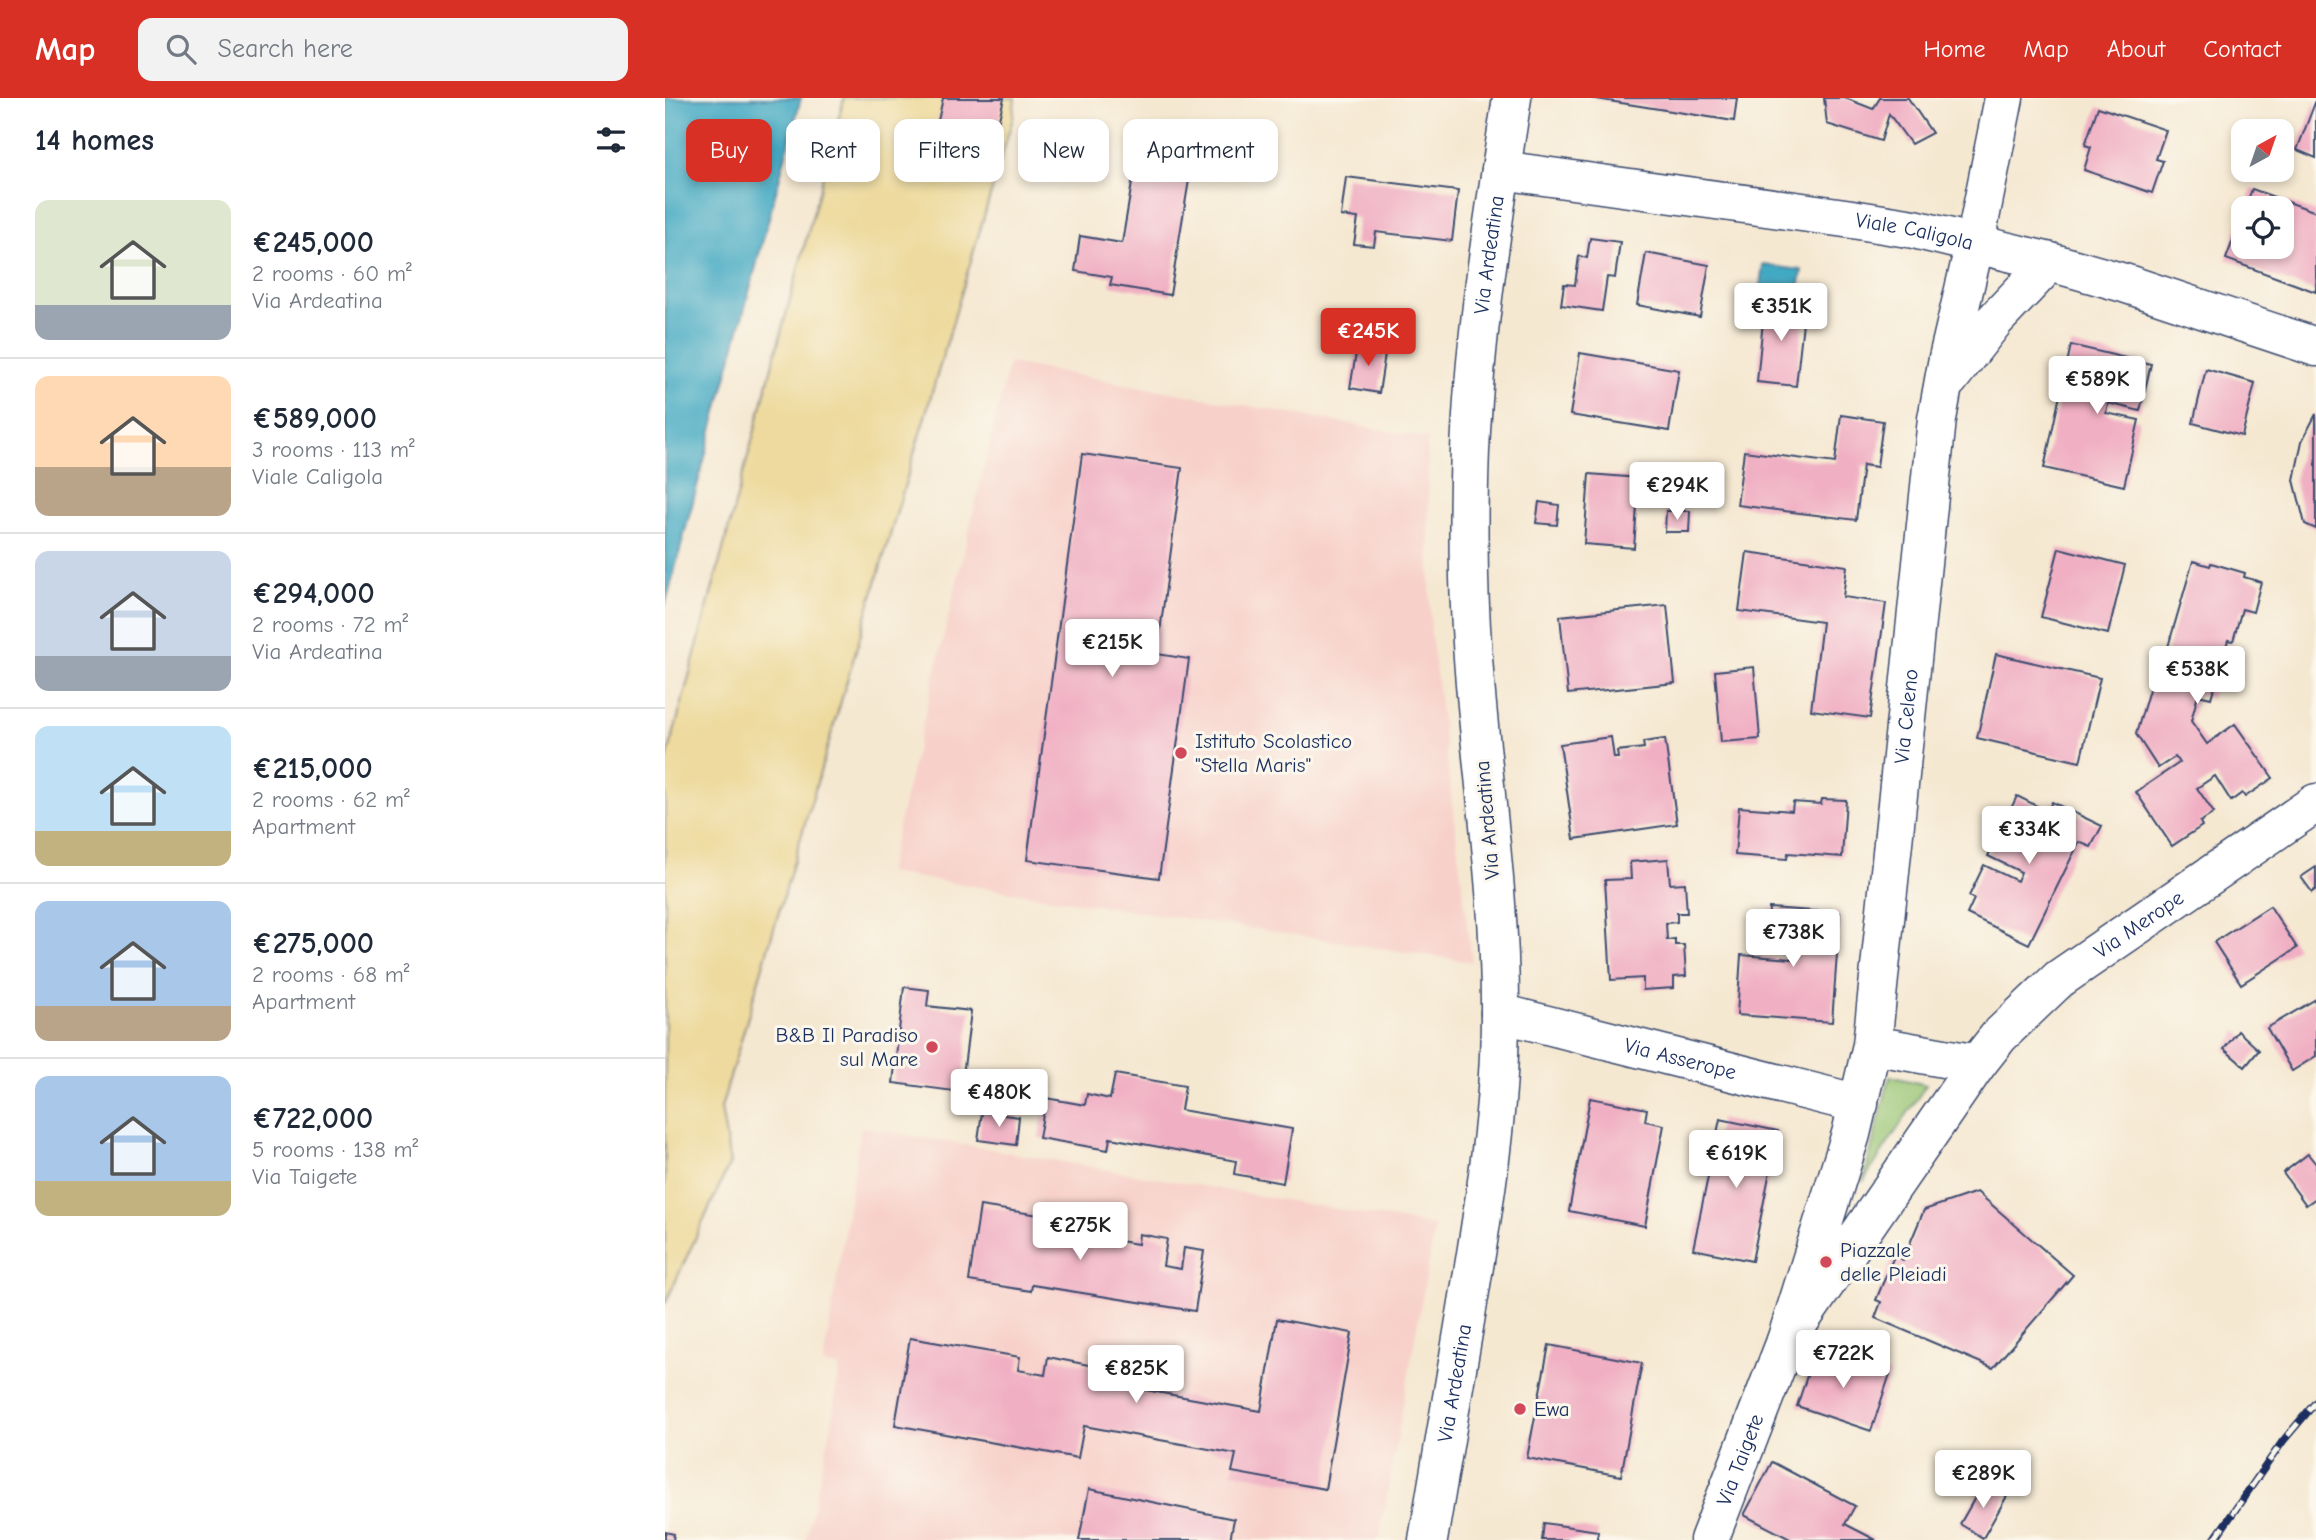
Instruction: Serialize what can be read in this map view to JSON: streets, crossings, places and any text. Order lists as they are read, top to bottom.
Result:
{
  "streets": {
    "street": [
      "Viale Caligola",
      "Via Ardeatina",
      "Via Celeno",
      "Via Merope",
      "Via Asserope",
      "Via Taigete"
    ]
  },
  "crossings": [
    ["Viale Caligola", "Via Ardeatina"],
    ["Viale Caligola", "Via Celeno"],
    ["Via Ardeatina", "Via Asserope"]
  ],
  "places": [
    "Istituto Scolastico \"Stella Maris\"",
    "B&B Il Paradiso sul Mare",
    "Piazzale delle Pleiadi",
    "Ewa"
  ],
  "north": "top right",
  "page": {
    "header": "Map",
    "search": "Search here",
    "nav": [
      "Home",
      "Map",
      "About",
      "Contact"
    ],
    "heading": "14 homes",
    "chip": [
      "Buy",
      "Rent",
      "Filters",
      "New",
      "Apartment"
    ],
    "list": [
      {
        "name": "€245,000",
        "note": "2 rooms · 60 m² · Via Ardeatina"
      },
      {
        "name": "€589,000",
        "note": "3 rooms · 113 m² · Viale Caligola"
      },
      {
        "name": "€294,000",
        "note": "2 rooms · 72 m² · Via Ardeatina"
      },
      {
        "name": "€215,000",
        "note": "2 rooms · 62 m² · Apartment"
      },
      {
        "name": "€275,000",
        "note": "2 rooms · 68 m² · Apartment"
      },
      {
        "name": "€722,000",
        "note": "5 rooms · 138 m² · Via Taigete"
      }
    ],
    "price": [
      "€351K",
      "€245K",
      "€589K",
      "€294K",
      "€215K",
      "€538K",
      "€334K",
      "€738K",
      "€480K",
      "€619K",
      "€275K",
      "€722K",
      "€825K",
      "€289K"
    ]
  }
}
